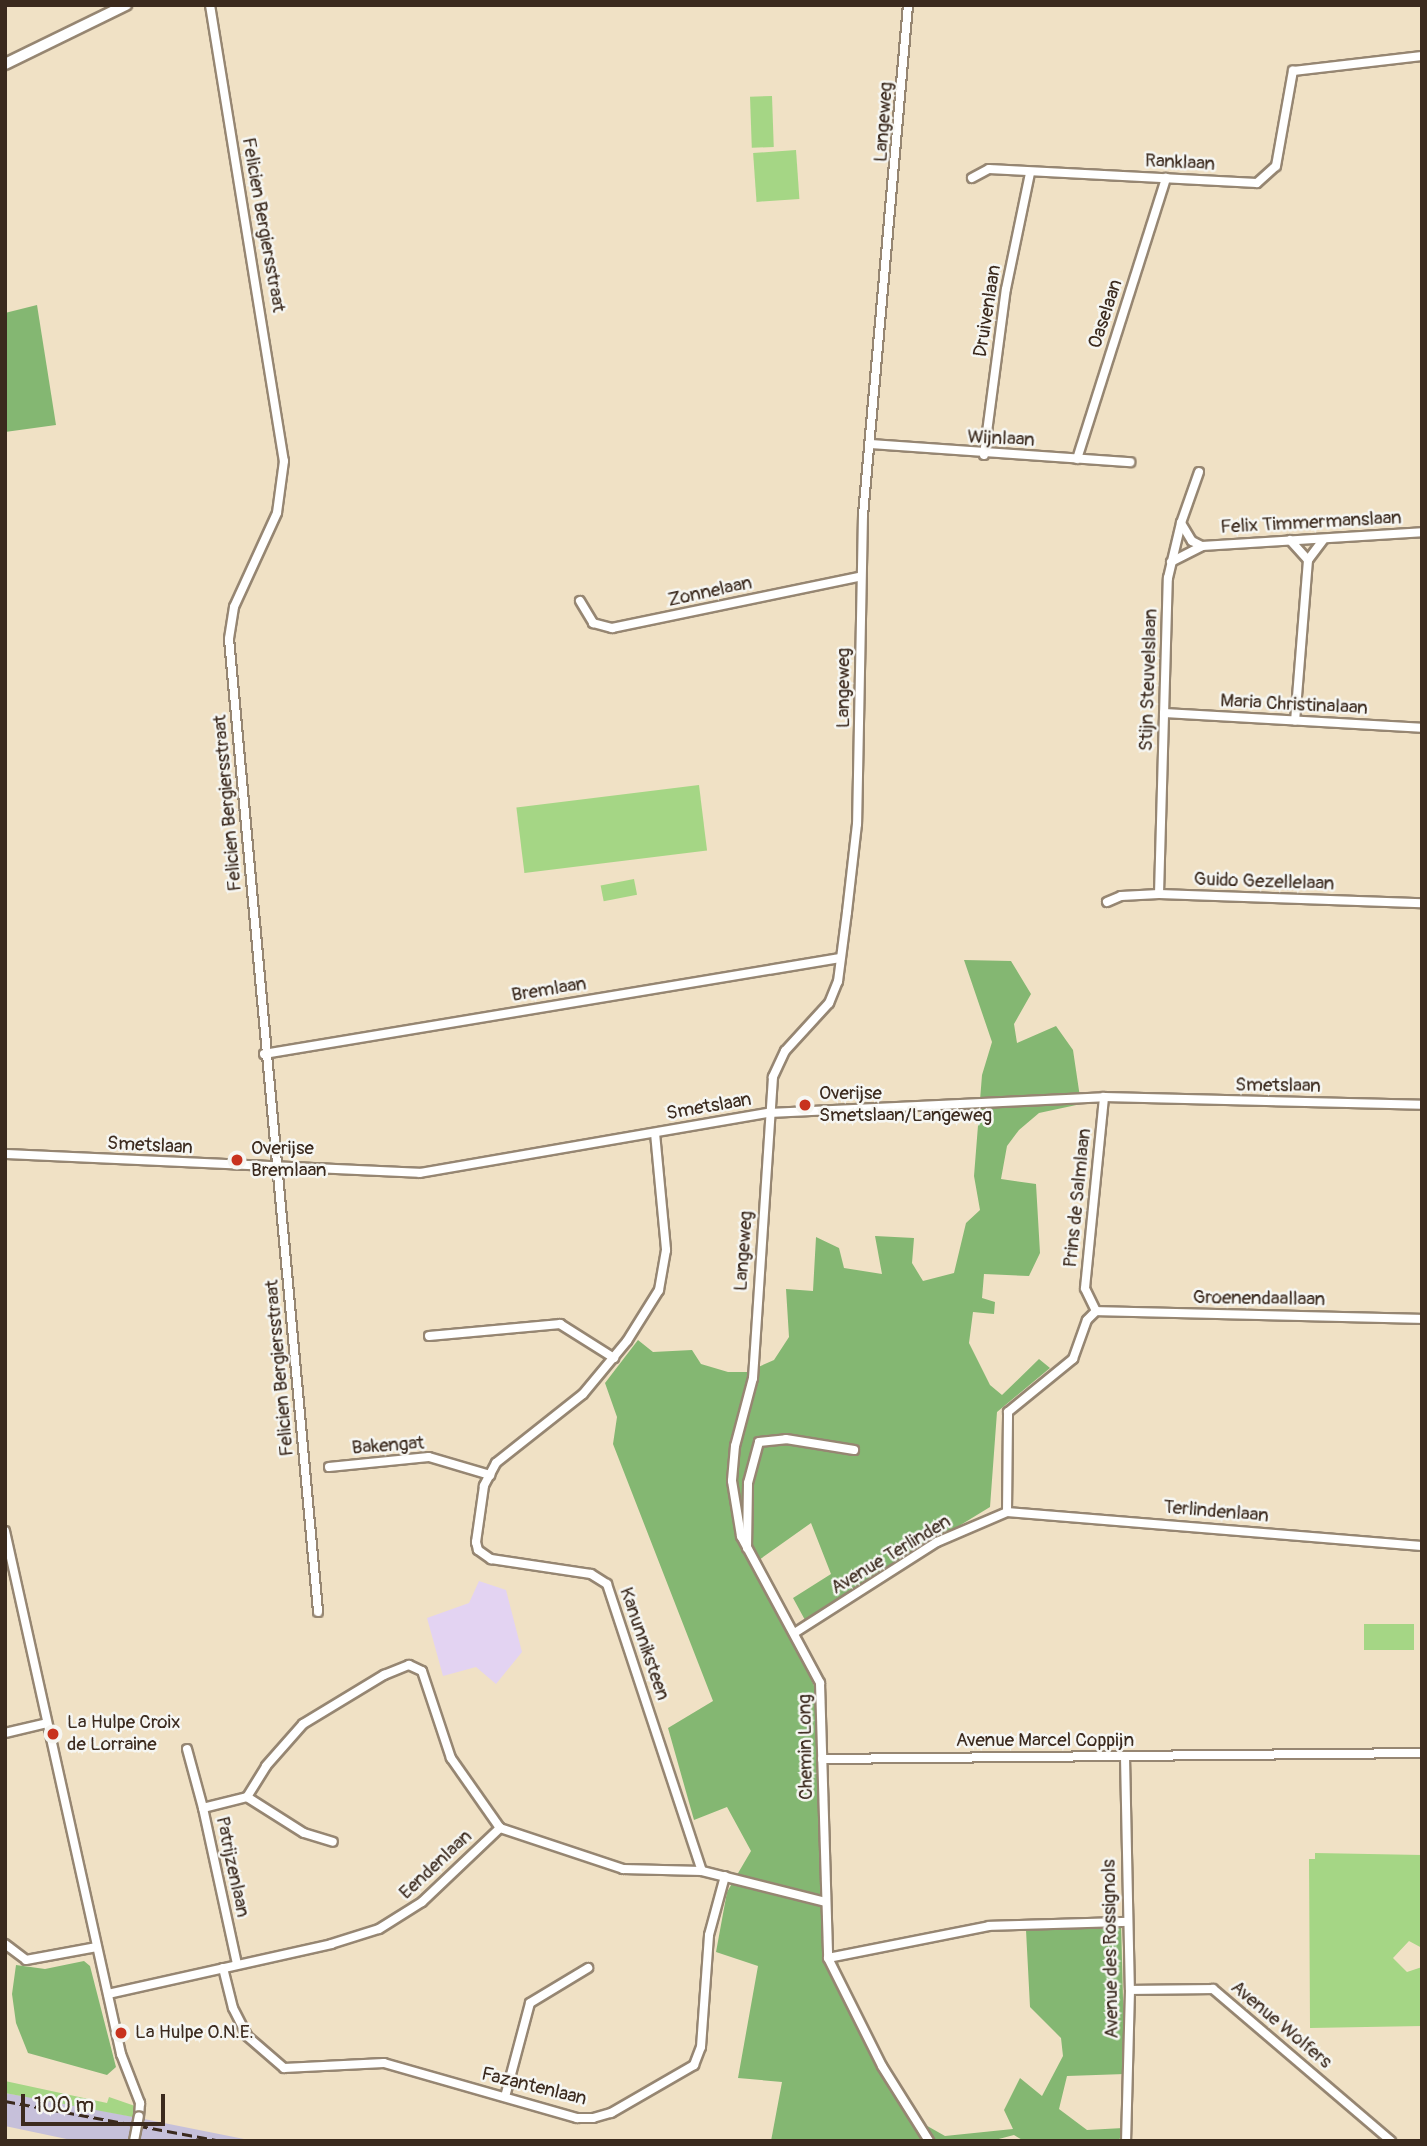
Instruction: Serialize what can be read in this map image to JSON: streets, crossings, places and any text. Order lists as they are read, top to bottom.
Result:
{
  "streets": {
    "street": [
      "Langeweg",
      "Ranklaan",
      "Felicien Bergiersstraat",
      "Druivenlaan",
      "Oaselaan",
      "Wijnlaan",
      "Felix Timmermanslaan",
      "Zonnelaan",
      "Stijn Steuvelslaan",
      "Maria Christinalaan",
      "Guido Gezellelaan",
      "Bremlaan",
      "Smetslaan",
      "Prins de Salmlaan",
      "Groenendaallaan",
      "Bakengat",
      "Terlindenlaan",
      "Avenue Terlinden",
      "Kanunniksteen",
      "Avenue Marcel Coppijn",
      "Chemin Long",
      "Eendenlaan",
      "Patrijzenlaan",
      "Avenue des Rossignols",
      "Avenue Wolfers",
      "Fazantenlaan"
    ]
  },
  "crossings": [
    ["Langeweg", "Wijnlaan"],
    ["Langeweg", "Zonnelaan"],
    ["Langeweg", "Bremlaan"],
    ["Langeweg", "Smetslaan"],
    ["Langeweg", "Chemin Long"],
    ["Ranklaan", "Druivenlaan"],
    ["Ranklaan", "Oaselaan"],
    ["Felicien Bergiersstraat", "Bremlaan"],
    ["Felicien Bergiersstraat", "Smetslaan"],
    ["Druivenlaan", "Wijnlaan"],
    ["Oaselaan", "Wijnlaan"],
    ["Felix Timmermanslaan", "Stijn Steuvelslaan"],
    ["Stijn Steuvelslaan", "Maria Christinalaan"],
    ["Stijn Steuvelslaan", "Guido Gezellelaan"],
    ["Smetslaan", "Prins de Salmlaan"],
    ["Smetslaan", "Kanunniksteen"],
    ["Prins de Salmlaan", "Groenendaallaan"],
    ["Bakengat", "Kanunniksteen"],
    ["Terlindenlaan", "Avenue Terlinden"],
    ["Avenue Terlinden", "Chemin Long"],
    ["Kanunniksteen", "Eendenlaan"],
    ["Avenue Marcel Coppijn", "Chemin Long"],
    ["Avenue Marcel Coppijn", "Avenue des Rossignols"],
    ["Chemin Long", "Eendenlaan"],
    ["Eendenlaan", "Patrijzenlaan"],
    ["Eendenlaan", "Fazantenlaan"],
    ["Avenue des Rossignols", "Avenue Wolfers"]
  ],
  "places": [
    "Overijse Smetslaan/Langeweg",
    "Overijse Bremlaan",
    "La Hulpe Croix de Lorraine",
    "La Hulpe O.N.E."
  ],
  "scale_bar": "100 m"
}
